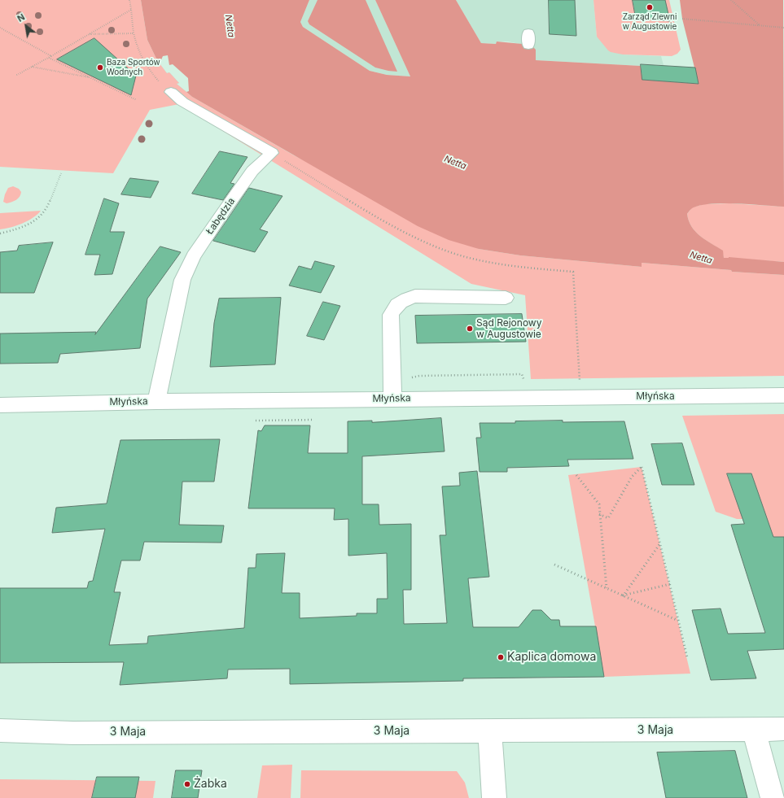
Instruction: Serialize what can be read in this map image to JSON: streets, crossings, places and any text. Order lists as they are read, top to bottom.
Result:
{
  "streets": {
    "street": ["Łabędzia", "Młyńska", "3 Maja"]
  },
  "crossings": [
    ["Łabędzia", "Młyńska"]
  ],
  "water": ["Netta"],
  "places": [
    "Zarząd Zlewni w Augustowie",
    "Baza Sportów Wodnych",
    "Sąd Rejonowy w Augustowie",
    "Kaplica domowa",
    "Żabka"
  ],
  "north": "top left"
}
